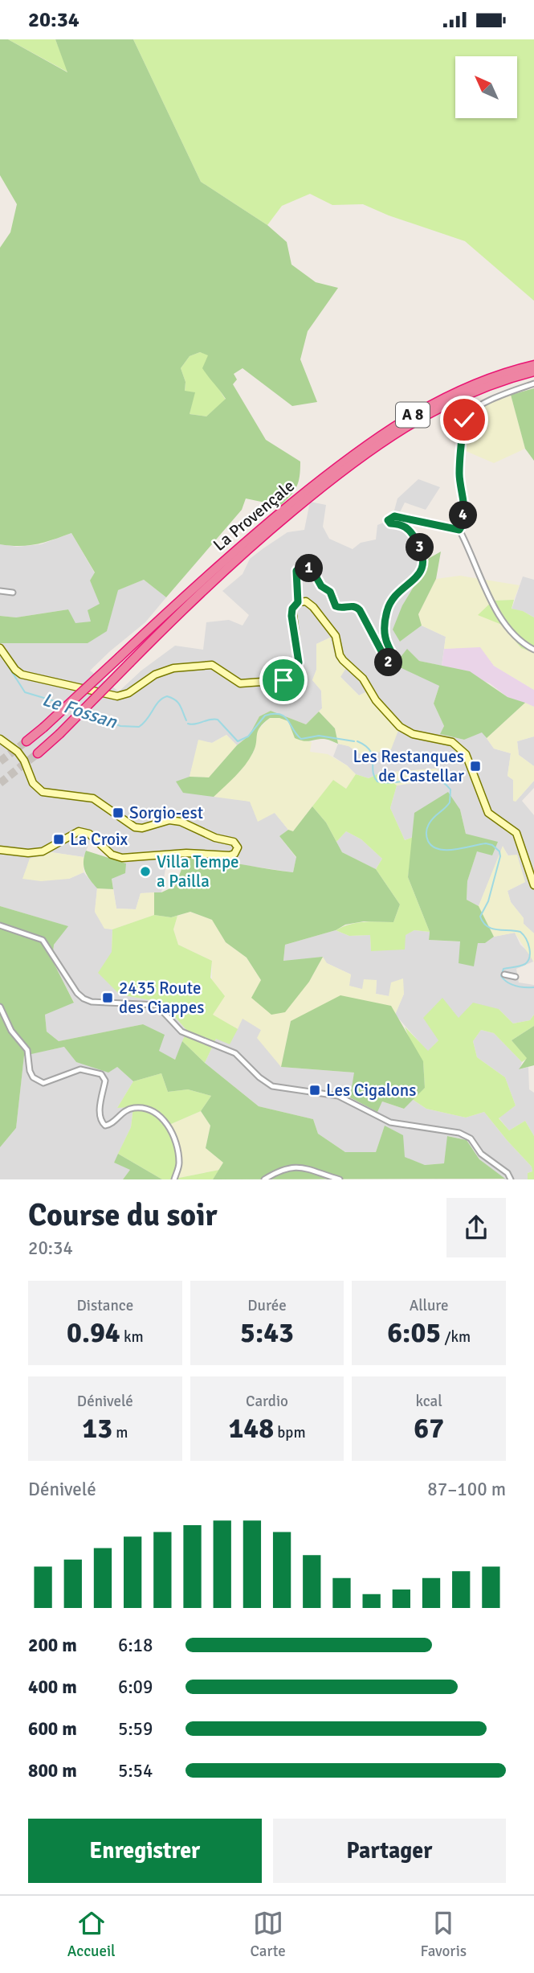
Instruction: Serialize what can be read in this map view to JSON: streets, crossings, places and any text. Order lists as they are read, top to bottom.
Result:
{
  "streets": {
    "highway": ["A 8", "La Provençale"]
  },
  "water": ["Le Fossan"],
  "places": {
    "transit": [
      "Les Restanques de Castellar",
      "Sorgio-est",
      "La Croix",
      "2435 Route des Ciappes",
      "Les Cigalons"
    ],
    "other": ["Villa Tempe a Pailla"]
  },
  "north": "top left",
  "page": {
    "status": "20:34",
    "pins": [
      "4",
      "3",
      "1",
      "2"
    ],
    "heading": ["Course du soir", "20:34"],
    "stats": [
      ["Distance", "0.94 km"],
      ["Durée", "5:43"],
      ["Allure", "6:05 /km"],
      ["Dénivelé", "13 m"],
      ["Cardio", "148 bpm"],
      ["kcal", "67"]
    ],
    "chart": ["Dénivelé", "87–100 m"],
    "list": [
      {
        "name": "200 m",
        "note": "6:18"
      },
      {
        "name": "400 m",
        "note": "6:09"
      },
      {
        "name": "600 m",
        "note": "5:59"
      },
      {
        "name": "800 m",
        "note": "5:54"
      }
    ],
    "buttons": ["Enregistrer", "Partager"],
    "tabs": ["Accueil", "Carte", "Favoris"]
  }
}
